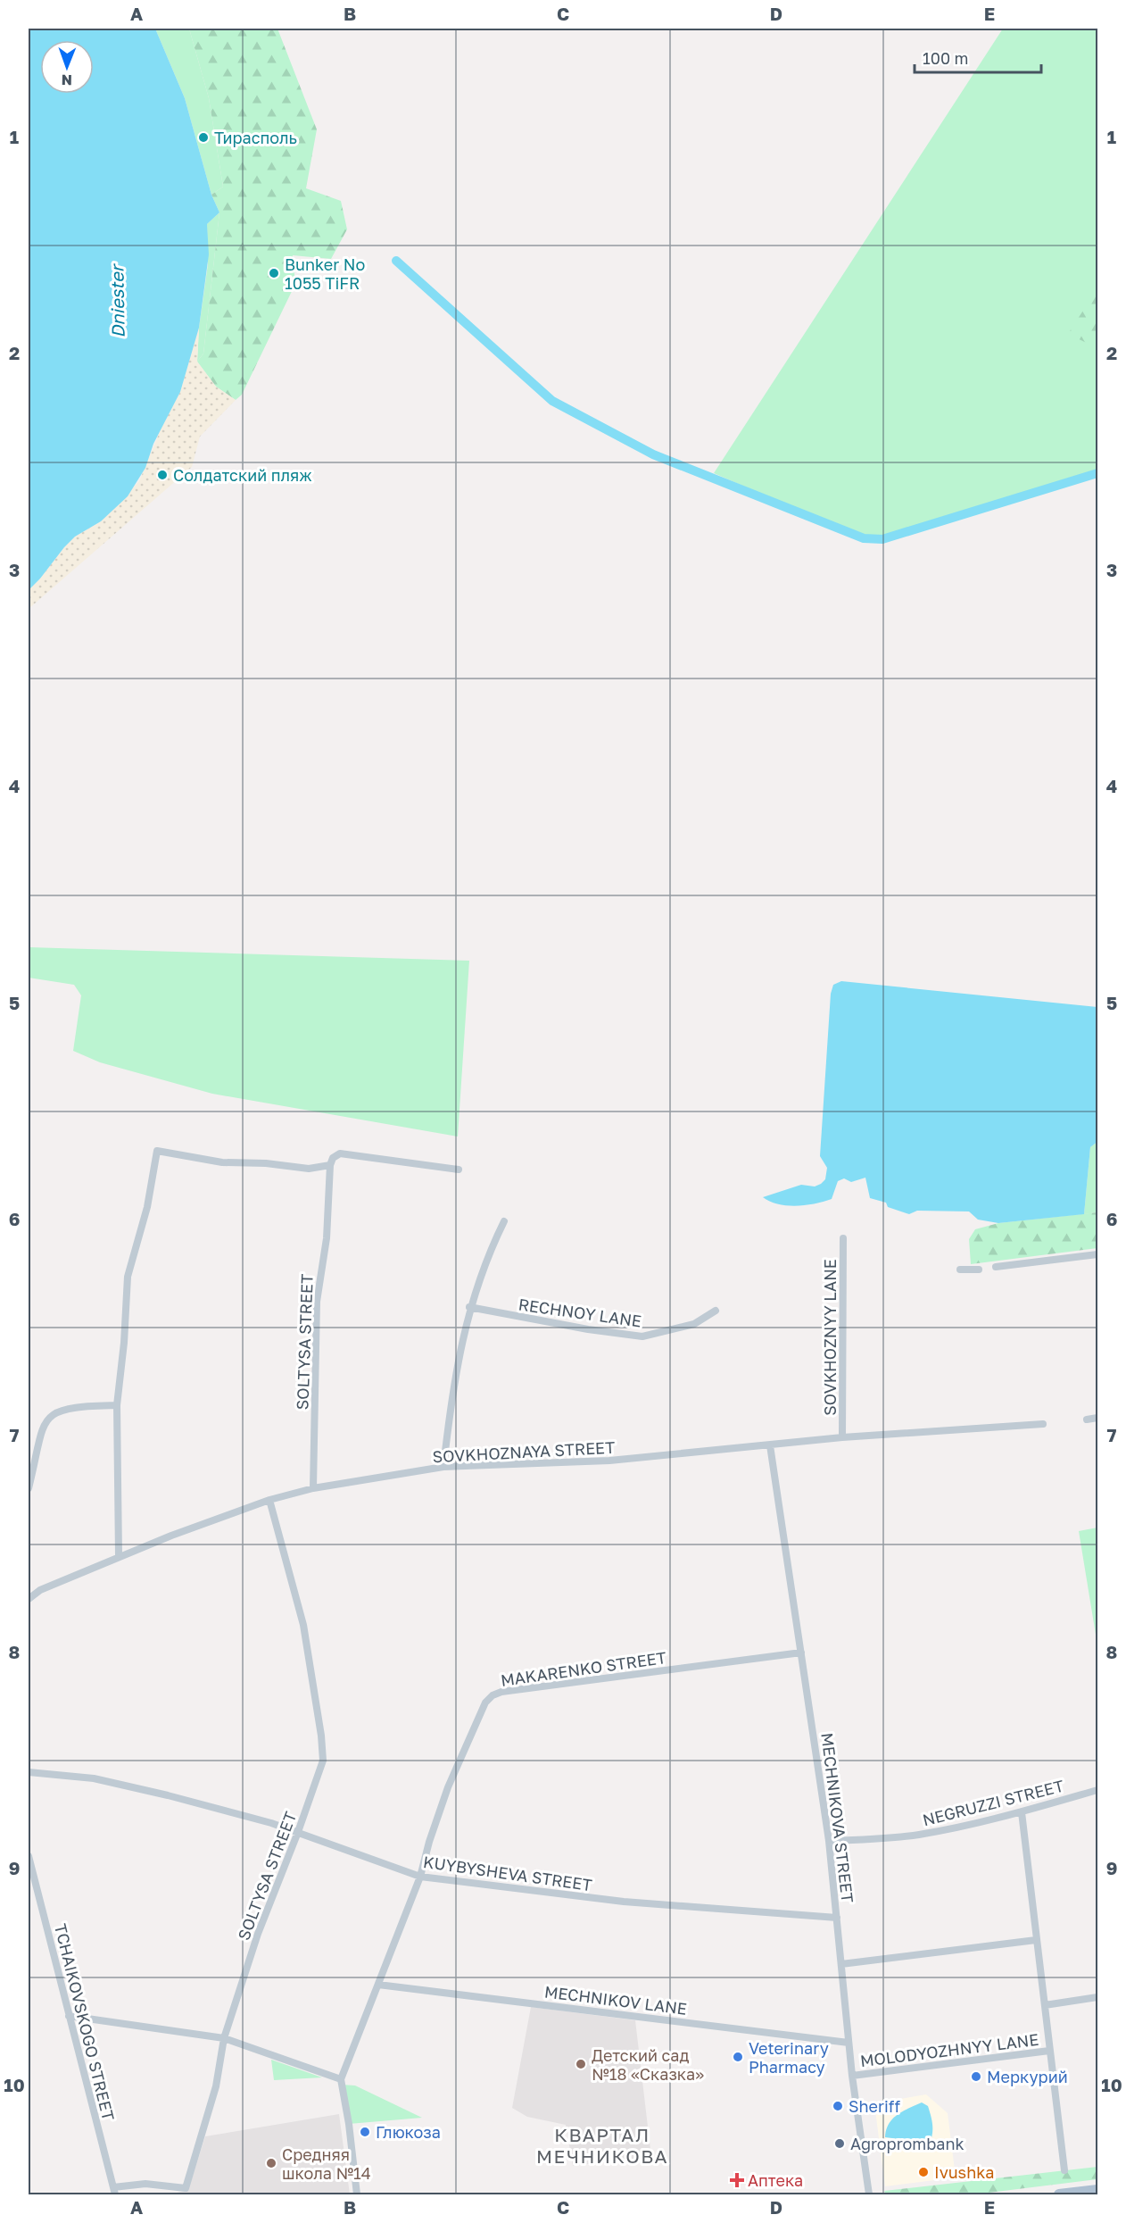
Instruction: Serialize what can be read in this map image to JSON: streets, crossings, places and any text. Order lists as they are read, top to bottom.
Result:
{
  "streets": {
    "street": [
      "RECHNOY LANE",
      "SOVKHOZNYY LANE",
      "SOLTYSA STREET",
      "SOVKHOZNAYA STREET",
      "MAKARENKO STREET",
      "NEGRUZZI STREET",
      "MECHNIKOVA STREET",
      "KUYBYSHEVA STREET",
      "MECHNIKOV LANE",
      "TCHAIKOVSKOGO STREET",
      "MOLODYOZHNYY LANE"
    ]
  },
  "crossings": [
    ["SOVKHOZNYY LANE", "SOVKHOZNAYA STREET"],
    ["SOLTYSA STREET", "SOVKHOZNAYA STREET"],
    ["SOLTYSA STREET", "KUYBYSHEVA STREET"],
    ["SOLTYSA STREET", "TCHAIKOVSKOGO STREET"],
    ["SOVKHOZNAYA STREET", "MECHNIKOVA STREET"],
    ["MAKARENKO STREET", "MECHNIKOVA STREET"],
    ["MAKARENKO STREET", "KUYBYSHEVA STREET"],
    ["MAKARENKO STREET", "MECHNIKOV LANE"],
    ["NEGRUZZI STREET", "MECHNIKOVA STREET"],
    ["NEGRUZZI STREET", "MOLODYOZHNYY LANE"],
    ["MECHNIKOVA STREET", "KUYBYSHEVA STREET"],
    ["MECHNIKOVA STREET", "MECHNIKOV LANE"],
    ["MECHNIKOVA STREET", "MOLODYOZHNYY LANE"]
  ],
  "districts": ["КВАРТАЛ МЕЧНИКОВА"],
  "water": ["Dniester"],
  "places": {
    "other": [
      "Тирасполь",
      "Bunker No 1055 TiFR",
      "Солдатский пляж",
      "Veterinary Pharmacy",
      "Детский сад №18 «Сказка»",
      "Меркурий",
      "Sheriff",
      "Глюкоза",
      "Agroprombank",
      "Средняя школа №14",
      "Ivushka"
    ],
    "health": ["Аптека"]
  },
  "scale_bar": "100 m",
  "north": "bottom",
  "grid": {
    "columns": [
      "A",
      "B",
      "C",
      "D",
      "E"
    ],
    "rows": [
      "1",
      "2",
      "3",
      "4",
      "5",
      "6",
      "7",
      "8",
      "9",
      "10"
    ]
  }
}
